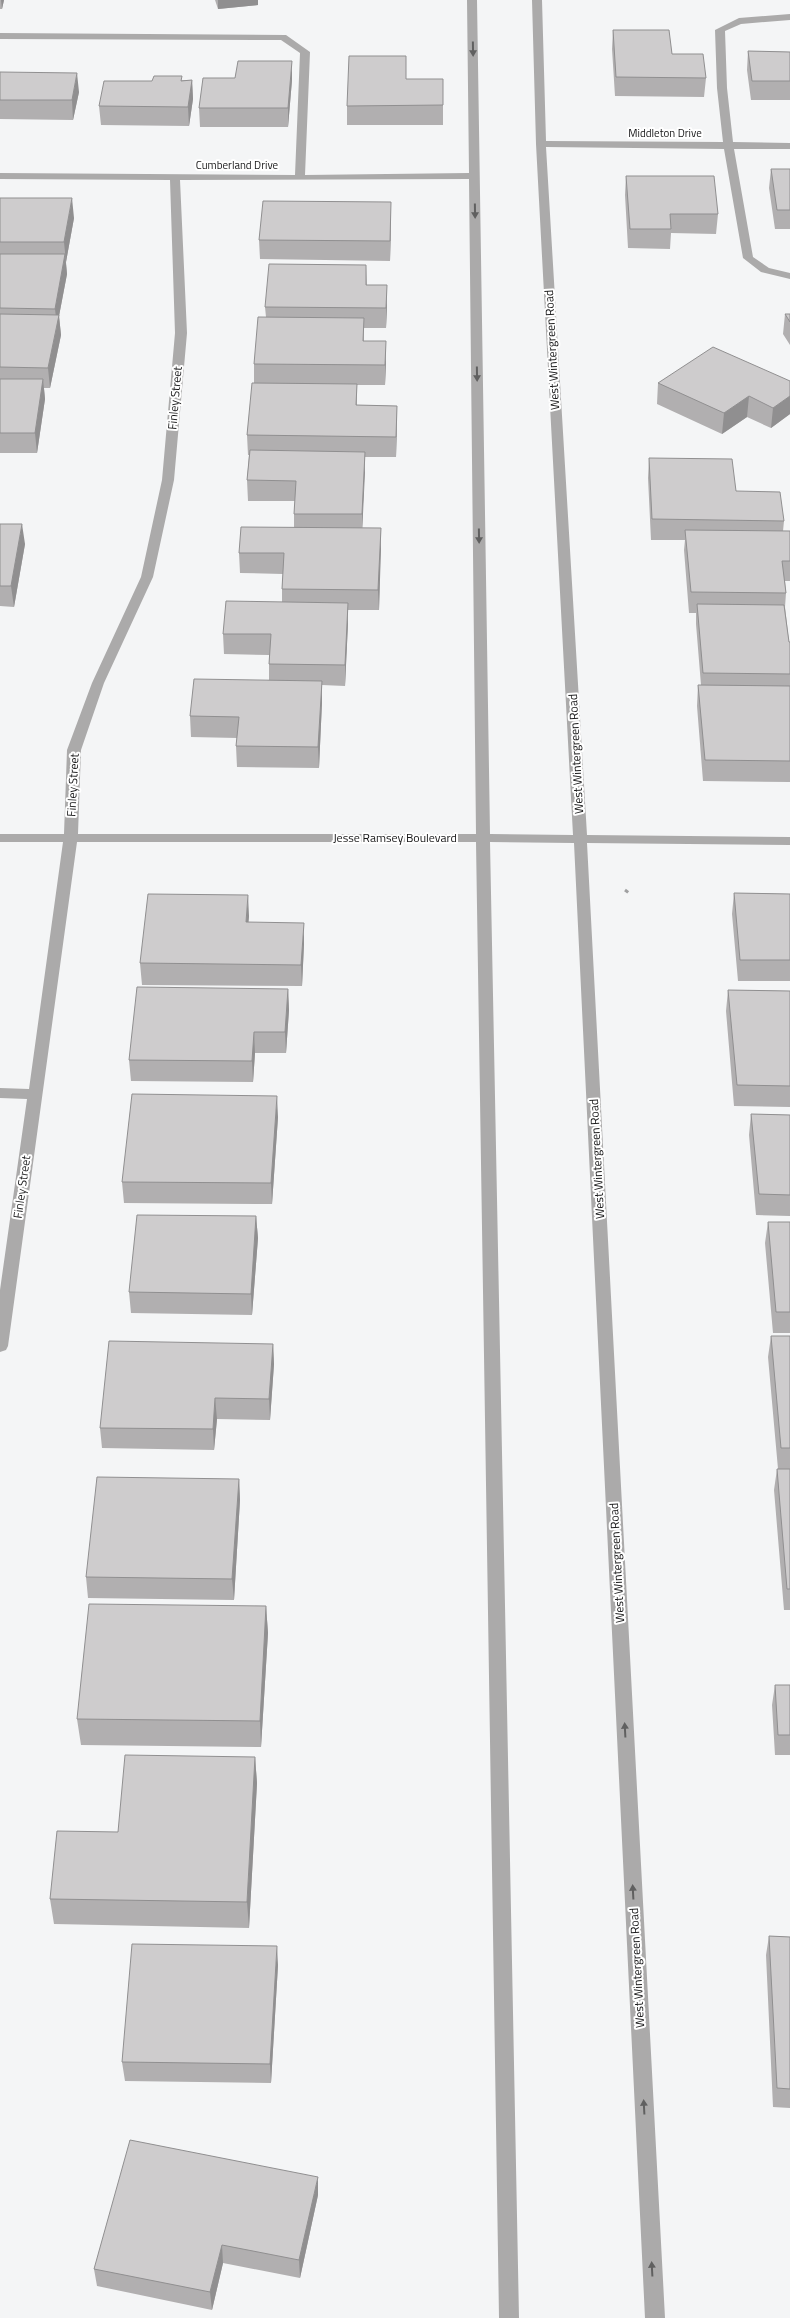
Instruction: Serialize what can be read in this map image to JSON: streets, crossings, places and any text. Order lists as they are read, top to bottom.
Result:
{
  "streets": {
    "street": [
      "Middleton Drive",
      "Cumberland Drive",
      "West Wintergreen Road",
      "Finley Street",
      "Jesse Ramsey Boulevard"
    ]
  },
  "crossings": [
    ["Middleton Drive", "West Wintergreen Road"],
    ["Cumberland Drive", "Finley Street"],
    ["West Wintergreen Road", "Jesse Ramsey Boulevard"],
    ["Finley Street", "Jesse Ramsey Boulevard"]
  ]
}
